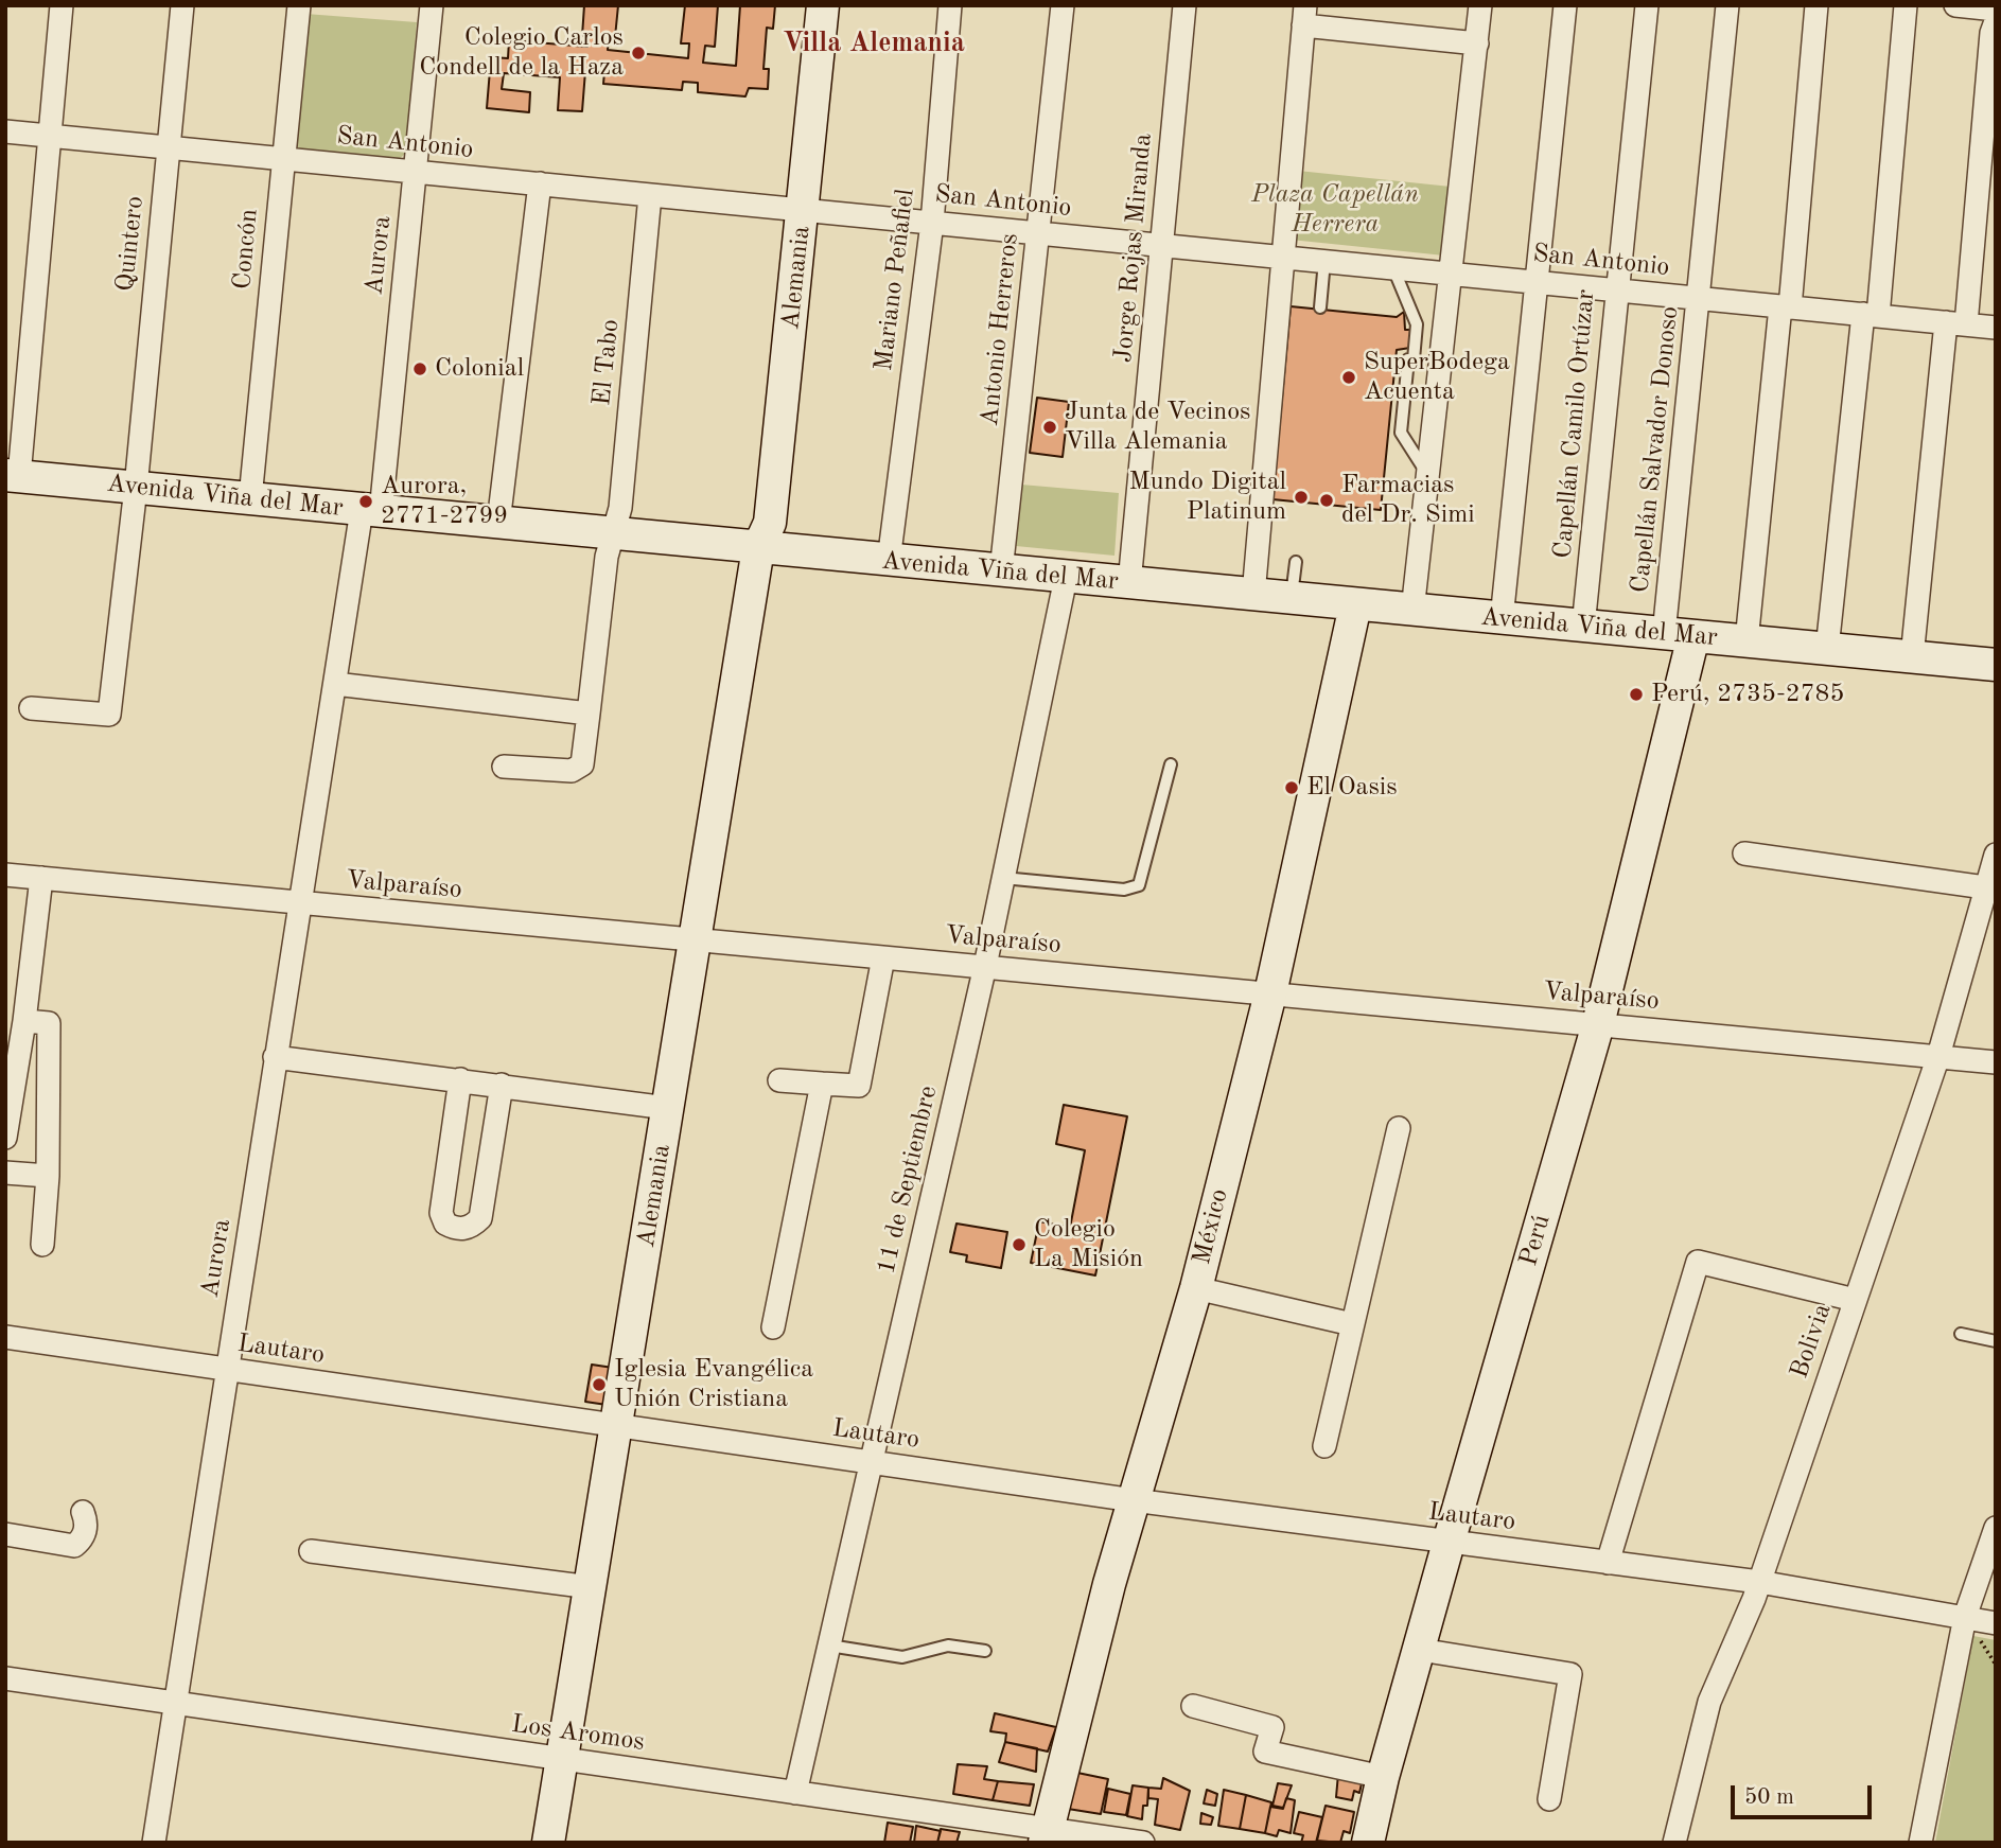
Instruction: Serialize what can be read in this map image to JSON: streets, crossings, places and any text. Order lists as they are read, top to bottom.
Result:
{
  "streets": {
    "main road": [
      "Alemania",
      "Avenida Viña del Mar",
      "México",
      "Perú"
    ],
    "street": [
      "San Antonio",
      "Quintero",
      "Jorge Rojas Miranda",
      "Concón",
      "Aurora",
      "Mariano Peñafiel",
      "Antonio Herreros",
      "El Tabo",
      "Capellán Camilo Ortúzar",
      "Capellán Salvador Donoso",
      "Valparaíso",
      "11 de Septiembre",
      "Bolivia",
      "Lautaro",
      "Los Aromos"
    ]
  },
  "crossings": [
    ["San Antonio", "Quintero"],
    ["San Antonio", "Jorge Rojas Miranda"],
    ["San Antonio", "Concón"],
    ["San Antonio", "Aurora"],
    ["San Antonio", "Alemania"],
    ["San Antonio", "Mariano Peñafiel"],
    ["San Antonio", "Antonio Herreros"],
    ["San Antonio", "El Tabo"],
    ["San Antonio", "Capellán Camilo Ortúzar"],
    ["San Antonio", "Capellán Salvador Donoso"],
    ["Quintero", "Avenida Viña del Mar"],
    ["Jorge Rojas Miranda", "Avenida Viña del Mar"],
    ["Concón", "Avenida Viña del Mar"],
    ["Aurora", "Avenida Viña del Mar"],
    ["Aurora", "Valparaíso"],
    ["Aurora", "Lautaro"],
    ["Aurora", "Los Aromos"],
    ["Alemania", "Avenida Viña del Mar"],
    ["Alemania", "Valparaíso"],
    ["Alemania", "Lautaro"],
    ["Alemania", "Los Aromos"],
    ["Mariano Peñafiel", "Avenida Viña del Mar"],
    ["Antonio Herreros", "Avenida Viña del Mar"],
    ["El Tabo", "Avenida Viña del Mar"],
    ["Capellán Camilo Ortúzar", "Avenida Viña del Mar"],
    ["Capellán Salvador Donoso", "Avenida Viña del Mar"],
    ["Capellán Salvador Donoso", "Perú"],
    ["Avenida Viña del Mar", "11 de Septiembre"],
    ["Avenida Viña del Mar", "México"],
    ["Avenida Viña del Mar", "Perú"],
    ["Valparaíso", "11 de Septiembre"],
    ["Valparaíso", "México"],
    ["Valparaíso", "Perú"],
    ["Valparaíso", "Bolivia"],
    ["11 de Septiembre", "Lautaro"],
    ["11 de Septiembre", "Los Aromos"],
    ["México", "Lautaro"],
    ["México", "Los Aromos"],
    ["Perú", "Lautaro"],
    ["Bolivia", "Lautaro"]
  ],
  "districts": ["Villa Alemania"],
  "parks": ["Plaza Capellán Herrera"],
  "places": [
    "Colegio Carlos Condell de la Haza",
    "Colonial",
    "SuperBodega Acuenta",
    "Junta de Vecinos Villa Alemania",
    "Mundo Digital Platinum",
    "Farmacias del Dr. Simi",
    "Aurora, 2771-2799",
    "Perú, 2735-2785",
    "El Oasis",
    "Colegio La Misión",
    "Iglesia Evangélica Unión Cristiana"
  ],
  "scale_bar": "50 m"
}
